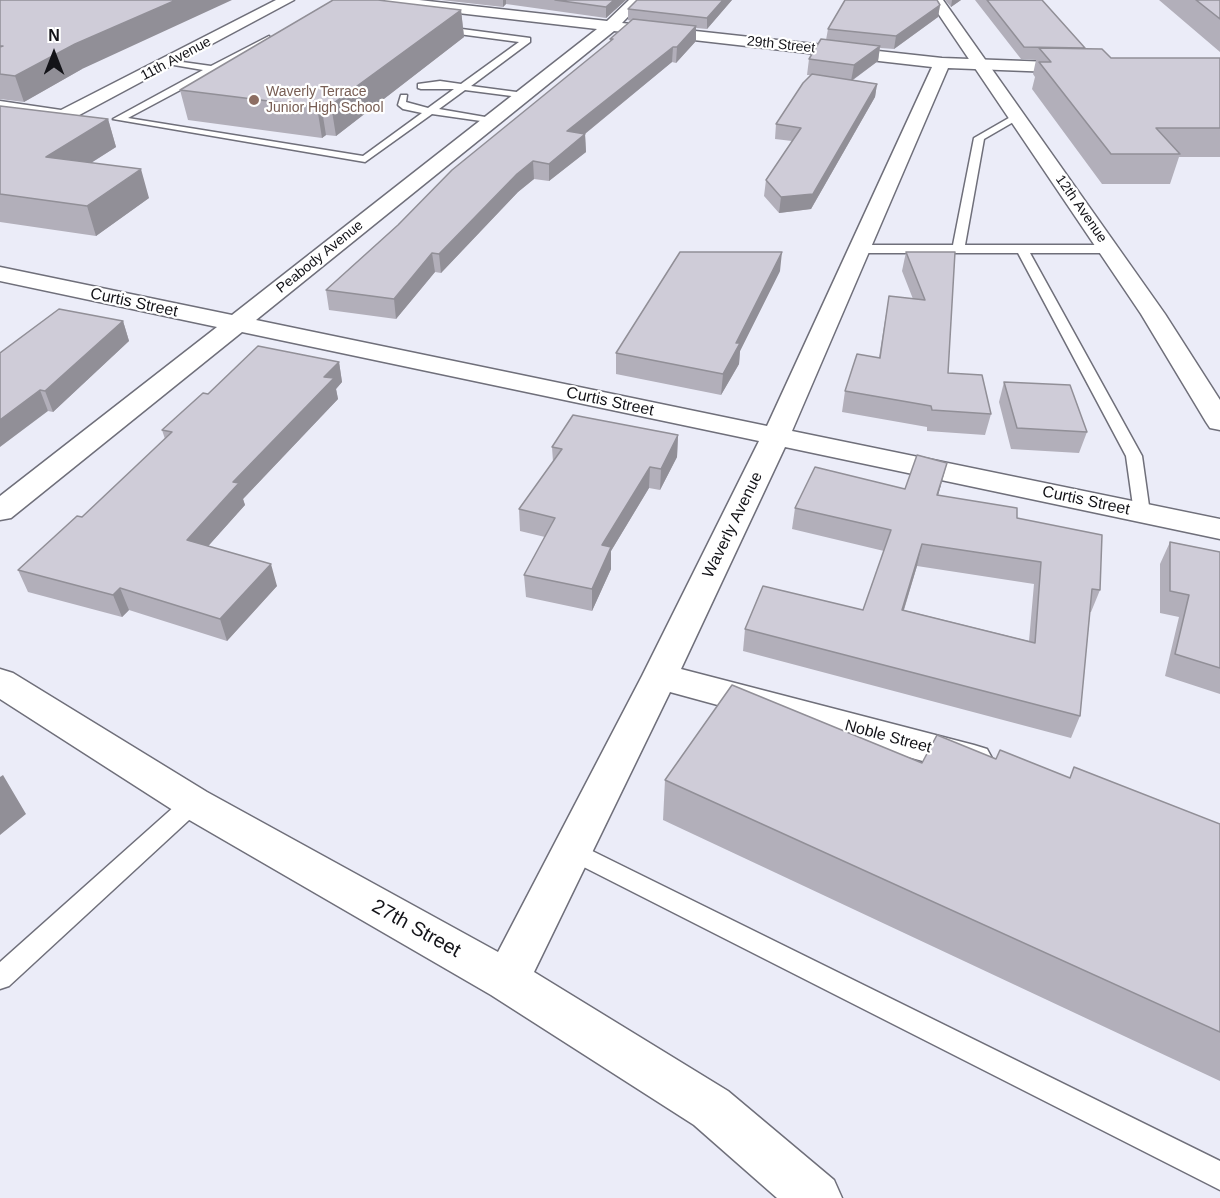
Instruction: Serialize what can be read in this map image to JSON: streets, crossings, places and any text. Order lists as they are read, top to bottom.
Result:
{
  "streets": {
    "street": [
      "29th Street",
      "11th Avenue",
      "12th Avenue",
      "Peabody Avenue",
      "Curtis Street",
      "Waverly Avenue",
      "Noble Street",
      "27th Street"
    ]
  },
  "crossings": [
    ["29th Street", "12th Avenue"],
    ["29th Street", "Peabody Avenue"],
    ["29th Street", "Waverly Avenue"],
    ["Peabody Avenue", "Curtis Street"],
    ["Curtis Street", "Waverly Avenue"],
    ["Waverly Avenue", "Noble Street"],
    ["Waverly Avenue", "27th Street"]
  ],
  "places": ["Waverly Terrace Junior High School"],
  "north": "top"
}
